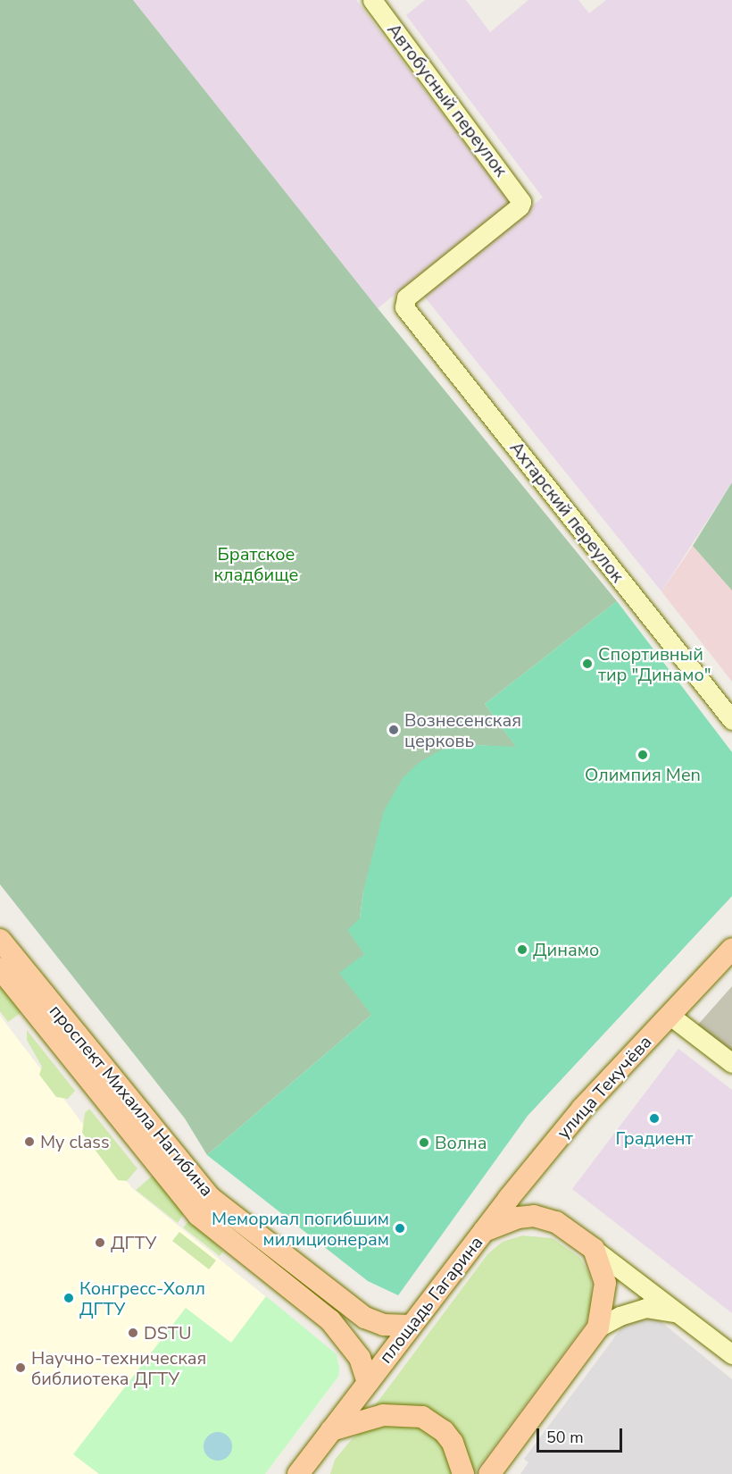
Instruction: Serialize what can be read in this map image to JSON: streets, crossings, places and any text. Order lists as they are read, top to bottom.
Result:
{
  "streets": {
    "main road": ["улица Текучёва", "проспект Михаила Нагибина", "площадь Гагарина"],
    "street": ["Автобусный переулок", "Ахтарский переулок"]
  },
  "crossings": [
    ["Автобусный переулок", "Ахтарский переулок"],
    ["улица Текучёва", "площадь Гагарина"],
    ["проспект Михаила Нагибина", "площадь Гагарина"]
  ],
  "parks": ["Братское кладбище"],
  "places": [
    "Спортивный тир \"Динамо\"",
    "Вознесенская церковь",
    "Олимпия Men",
    "Динамо",
    "Градиент",
    "My class",
    "Волна",
    "Мемориал погибшим милиционерам",
    "ДГТУ",
    "Конгресс-Холл ДГТУ",
    "DSTU",
    "Научно-техническая библиотека ДГТУ"
  ],
  "scale_bar": "50 m"
}
